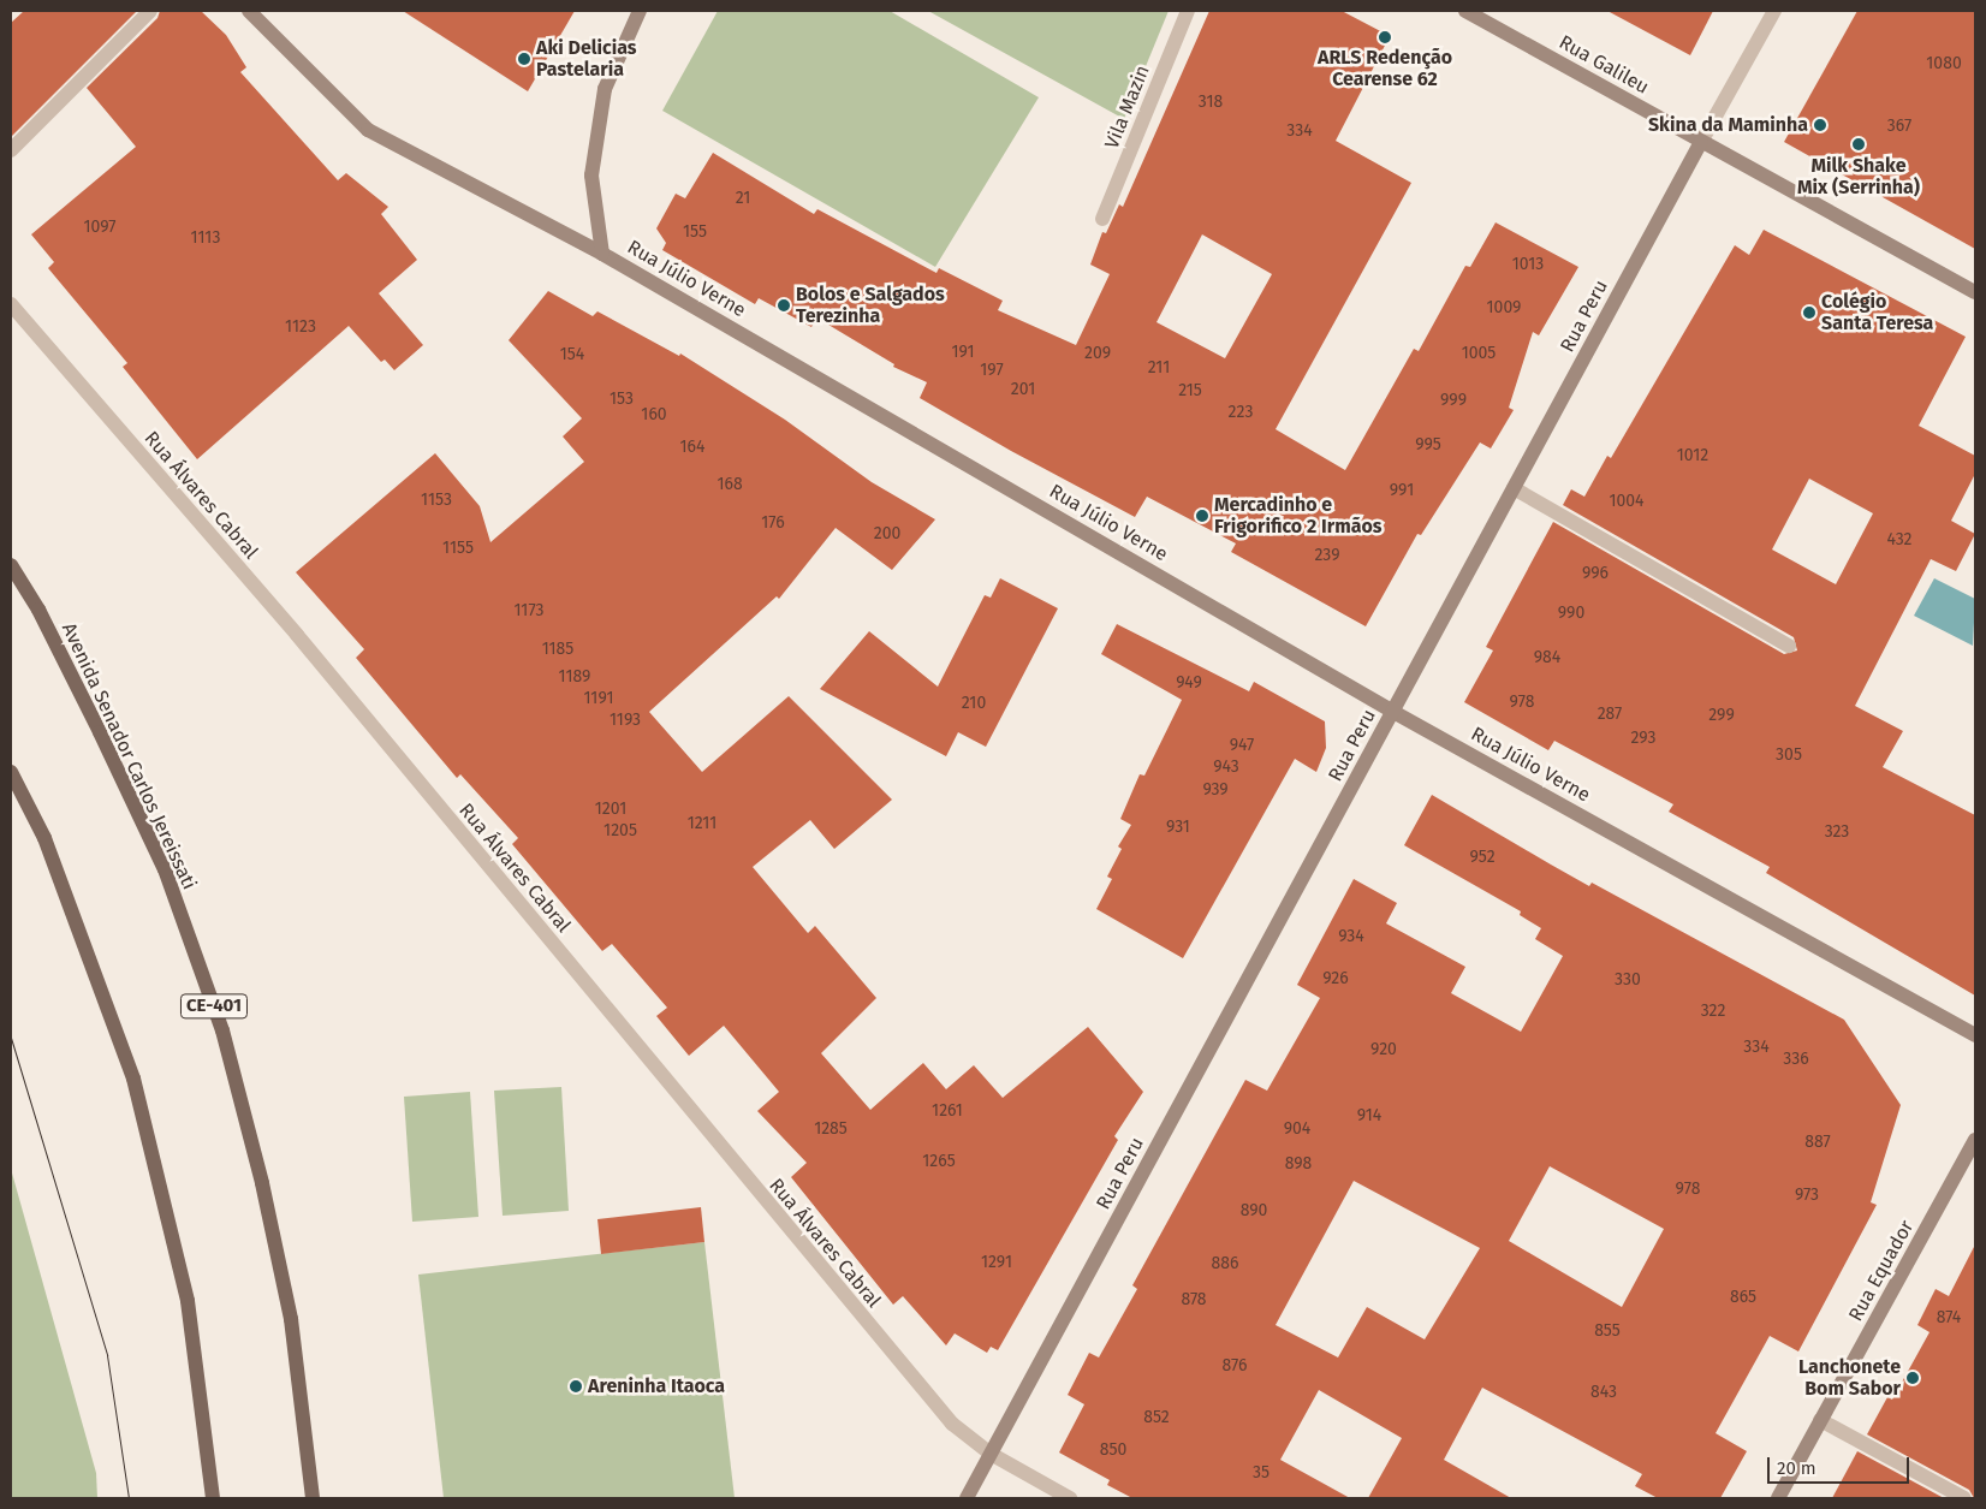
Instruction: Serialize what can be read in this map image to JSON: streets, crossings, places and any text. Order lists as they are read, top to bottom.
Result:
{
  "streets": {
    "main road": ["Avenida Senador Carlos Jereissati", "CE-401"],
    "street": [
      "Rua Galileu",
      "Vila Mazin",
      "Rua Júlio Verne",
      "Rua Peru",
      "Rua Álvares Cabral",
      "Rua Equador"
    ]
  },
  "crossings": [
    ["Rua Galileu", "Rua Peru"],
    ["Rua Júlio Verne", "Rua Peru"],
    ["Rua Peru", "Rua Álvares Cabral"]
  ],
  "places": [
    "ARLS Redenção Cearense 62",
    "Aki Delicias Pastelaria",
    "Skina da Maminha",
    "Milk Shake Mix (Serrinha)",
    "Bolos e Salgados Terezinha",
    "Colégio Santa Teresa",
    "Mercadinho e Frigorifico 2 Irmãos",
    "Lanchonete Bom Sabor",
    "Areninha Itaoca"
  ],
  "house_numbers": [
    "1080",
    "318",
    "367",
    "334",
    "21",
    "1097",
    "155",
    "1113",
    "1013",
    "1009",
    "1123",
    "191",
    "209",
    "1005",
    "154",
    "211",
    "197",
    "201",
    "215",
    "153",
    "999",
    "223",
    "160",
    "995",
    "164",
    "1012",
    "168",
    "991",
    "1153",
    "1004",
    "176",
    "200",
    "432",
    "1155",
    "239",
    "996",
    "1173",
    "990",
    "1185",
    "984",
    "1189",
    "949",
    "1191",
    "978",
    "210",
    "287",
    "299",
    "1193",
    "293",
    "947",
    "305",
    "943",
    "939",
    "1201",
    "1211",
    "931",
    "1205",
    "323",
    "952",
    "934",
    "926",
    "330",
    "322",
    "334",
    "920",
    "336",
    "1261",
    "914",
    "1285",
    "904",
    "887",
    "1265",
    "898",
    "978",
    "973",
    "890",
    "1291",
    "886",
    "865",
    "878",
    "874",
    "855",
    "876",
    "843",
    "852",
    "850",
    "35"
  ],
  "scale_bar": "20 m"
}
